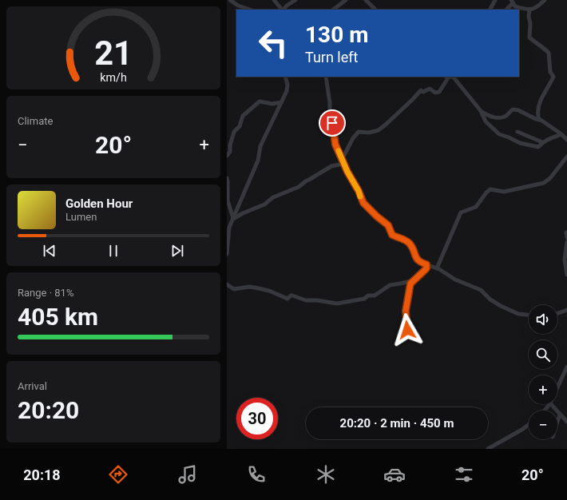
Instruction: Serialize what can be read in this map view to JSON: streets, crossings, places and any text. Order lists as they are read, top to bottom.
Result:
{
  "page": {
    "turn": ["130 m", "Turn left"],
    "tile": [
      "Climate",
      ["Range · 81%", "405 km"],
      ["Arrival", "20:20"]
    ],
    "heat": ["−", "20°", "+"],
    "song": ["Golden Hour", "Lumen"],
    "map_buttons": ["+", "−"],
    "limit": "30",
    "trip": "20:20 · 2 min · 450 m",
    "tabs": ["20:18", "20°"],
    "gauge": ["21", "km/h"]
  }
}
